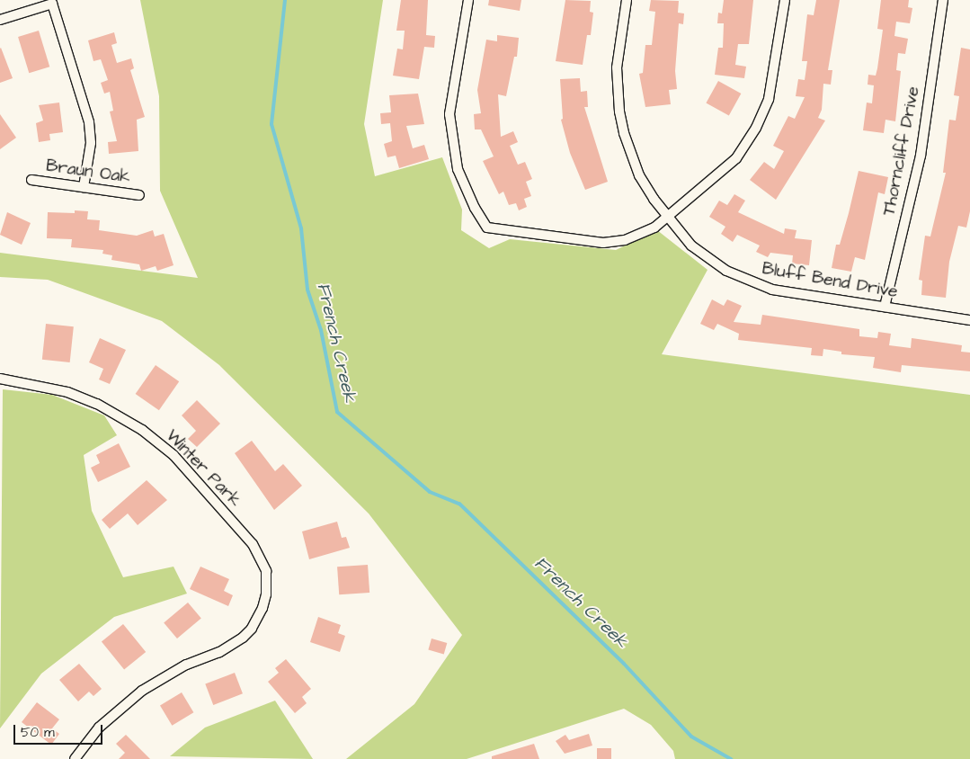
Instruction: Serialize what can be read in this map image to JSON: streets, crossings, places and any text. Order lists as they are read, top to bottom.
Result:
{
  "streets": {
    "street": [
      "Thorncliff Drive",
      "Braun Oak",
      "Bluff Bend Drive",
      "Winter Park"
    ]
  },
  "crossings": [
    ["Thorncliff Drive", "Bluff Bend Drive"]
  ],
  "water": ["French Creek"],
  "scale_bar": "50 m"
}
